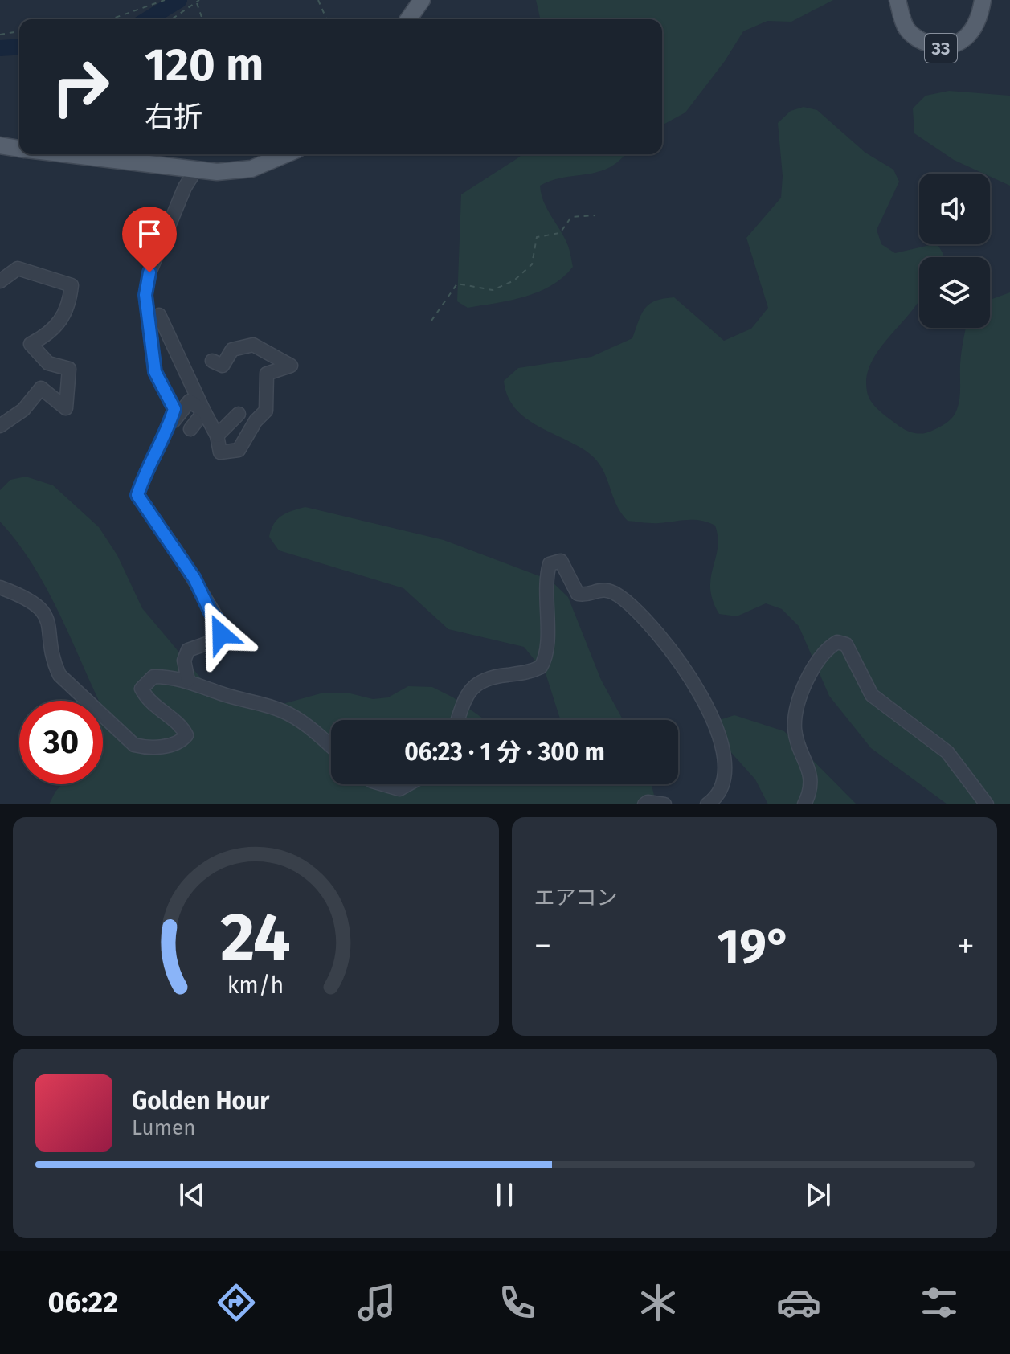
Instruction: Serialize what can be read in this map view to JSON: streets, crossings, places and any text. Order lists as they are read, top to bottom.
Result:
{
  "streets": {
    "main road": ["33"]
  },
  "page": {
    "turn": ["120 m", "右折"],
    "limit": "30",
    "trip": "06:23 · 1 分 · 300 m",
    "tile": "エアコン",
    "heat": ["−", "19°", "+"],
    "song": ["Golden Hour", "Lumen"],
    "tabs": "06:22",
    "gauge": ["24", "km/h"]
  }
}
